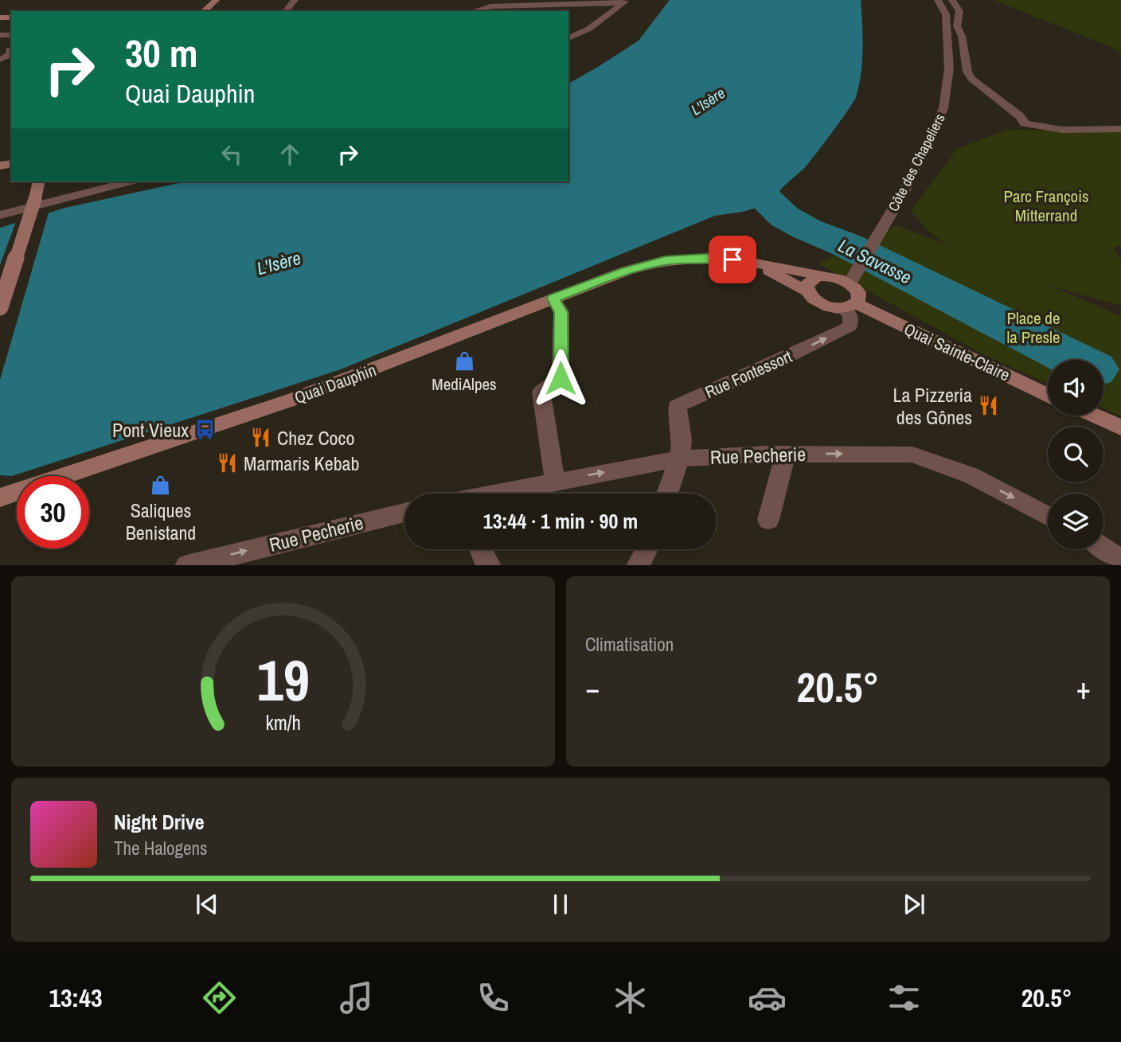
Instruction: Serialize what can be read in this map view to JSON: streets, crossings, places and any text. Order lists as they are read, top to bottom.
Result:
{
  "streets": {
    "main road": ["Quai Sainte-Claire", "Quai Dauphin"],
    "street": ["Côte des Chapeliers", "Rue Fontessort", "Rue Pecherie"]
  },
  "crossings": [
    ["Côte des Chapeliers", "Quai Dauphin"],
    ["Quai Sainte-Claire", "Rue Fontessort"],
    ["Quai Sainte-Claire", "Quai Dauphin"],
    ["Rue Fontessort", "Rue Pecherie"]
  ],
  "one_way": ["Rue Fontessort", "Rue Pecherie"],
  "water": ["L'Isère", "La Savasse"],
  "parks": ["Parc François Mitterrand", "Place de la Presle"],
  "places": {
    "shop": ["MediAlpes", "Saliques Benistand"],
    "restaurant": ["La Pizzeria des Gônes", "Chez Coco", "Marmaris Kebab"],
    "bus stop": ["Pont Vieux"]
  },
  "page": {
    "turn": ["30 m", "Quai Dauphin"],
    "limit": "30",
    "trip": "13:44 · 1 min · 90 m",
    "tile": "Climatisation",
    "heat": ["−", "20.5°", "+"],
    "song": ["Night Drive", "The Halogens"],
    "tabs": ["13:43", "20.5°"],
    "gauge": ["19", "km/h"]
  }
}
